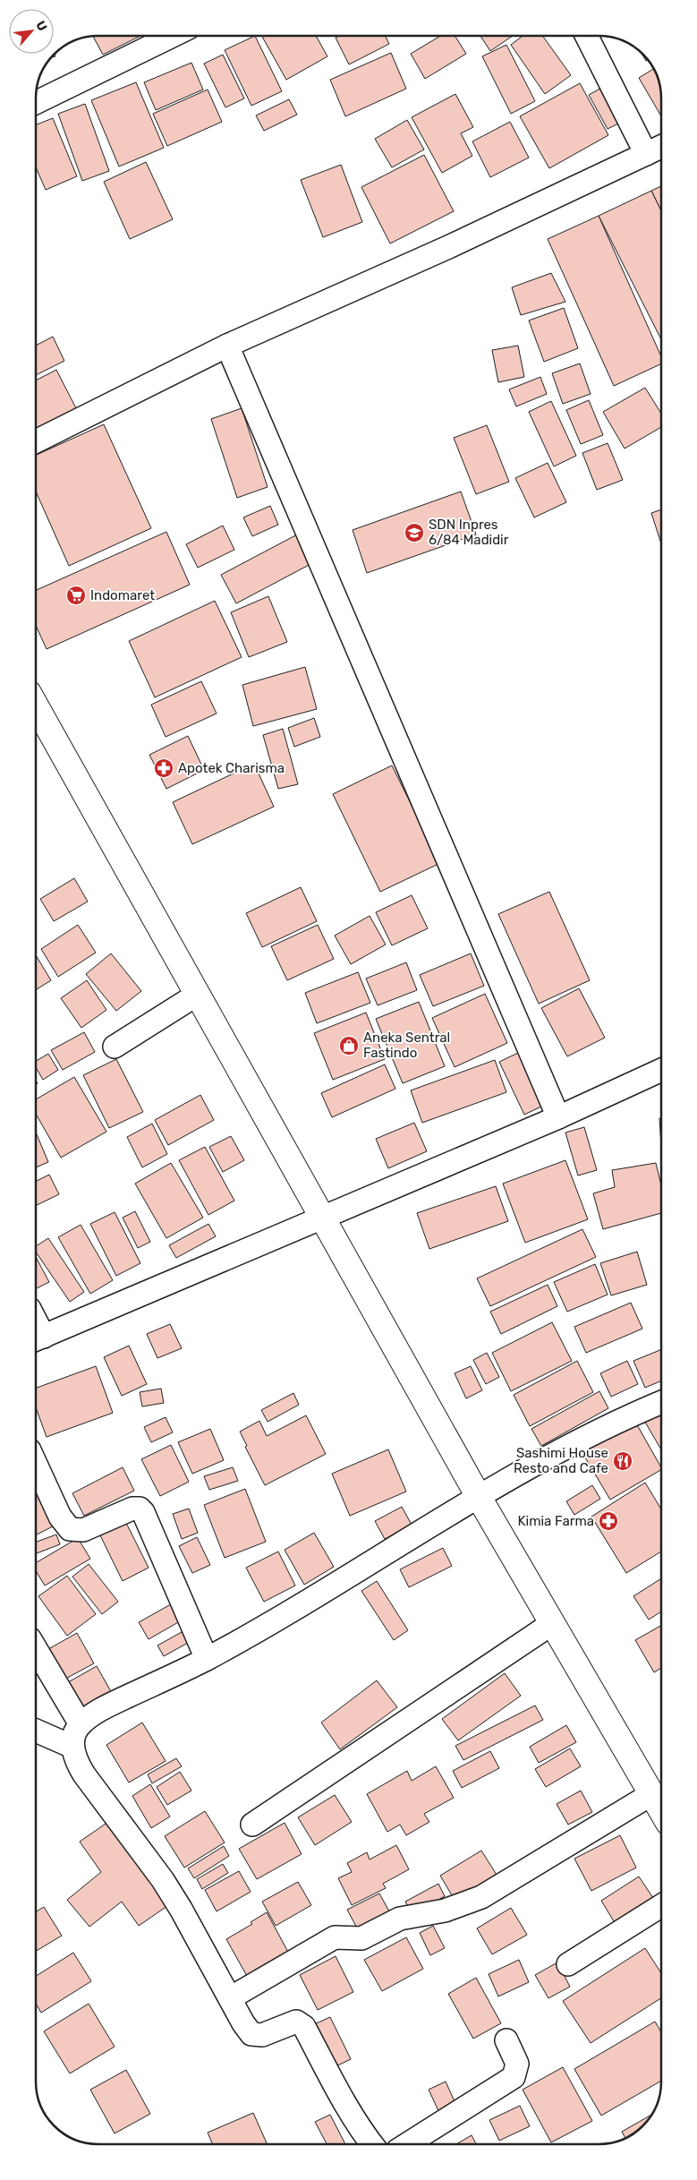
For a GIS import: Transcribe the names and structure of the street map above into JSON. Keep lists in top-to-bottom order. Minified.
{"places":{"school or university":["SDN Inpres 6/84 Madidir"],"supermarket":["Indomaret"],"pharmacy":["Apotek Charisma","Kimia Farma"],"shop":["Aneka Sentral Fastindo"],"restaurant":["Sashimi House Resto and Cafe"]},"north":"top right"}
